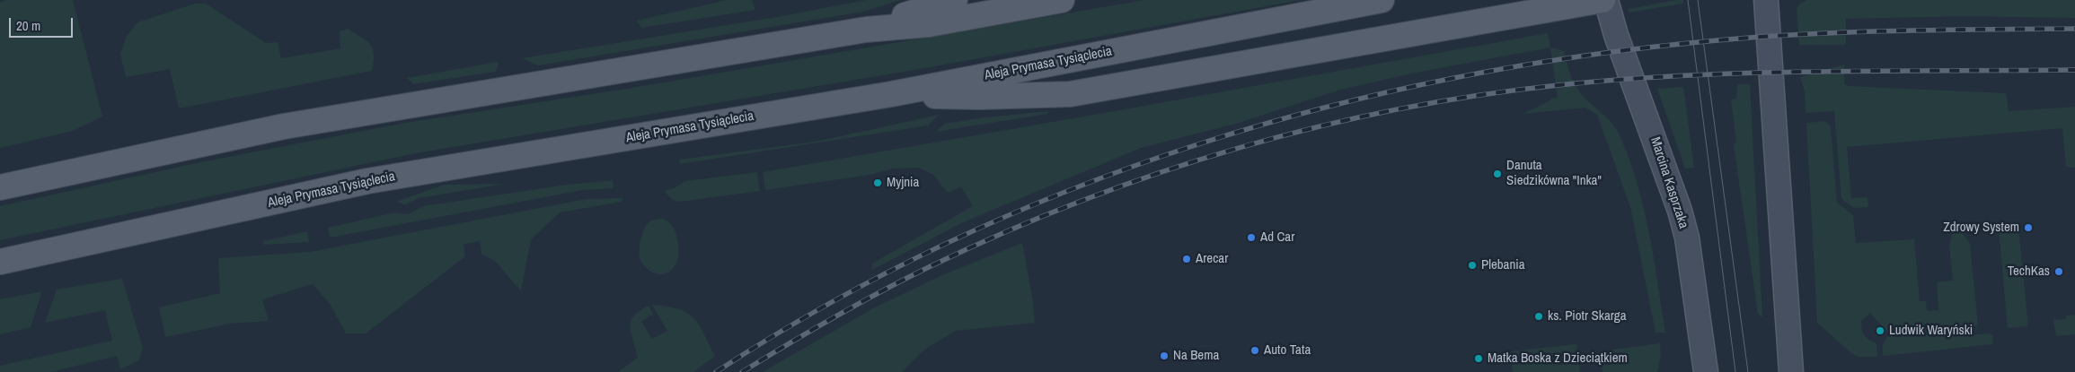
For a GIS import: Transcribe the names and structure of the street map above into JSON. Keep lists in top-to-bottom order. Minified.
{"streets":{"main road":["Aleja Prymasa Tysiąclecia","Marcina Kasprzaka"]},"places":["Danuta Siedzikówna \"Inka\"","Myjnia","Zdrowy System","Ad Car","Arecar","Plebania","TechKas","ks. Piotr Skarga","Ludwik Waryński","Auto Tata","Na Bema","Matka Boska z Dzieciątkiem"],"scale_bar":"20 m"}
